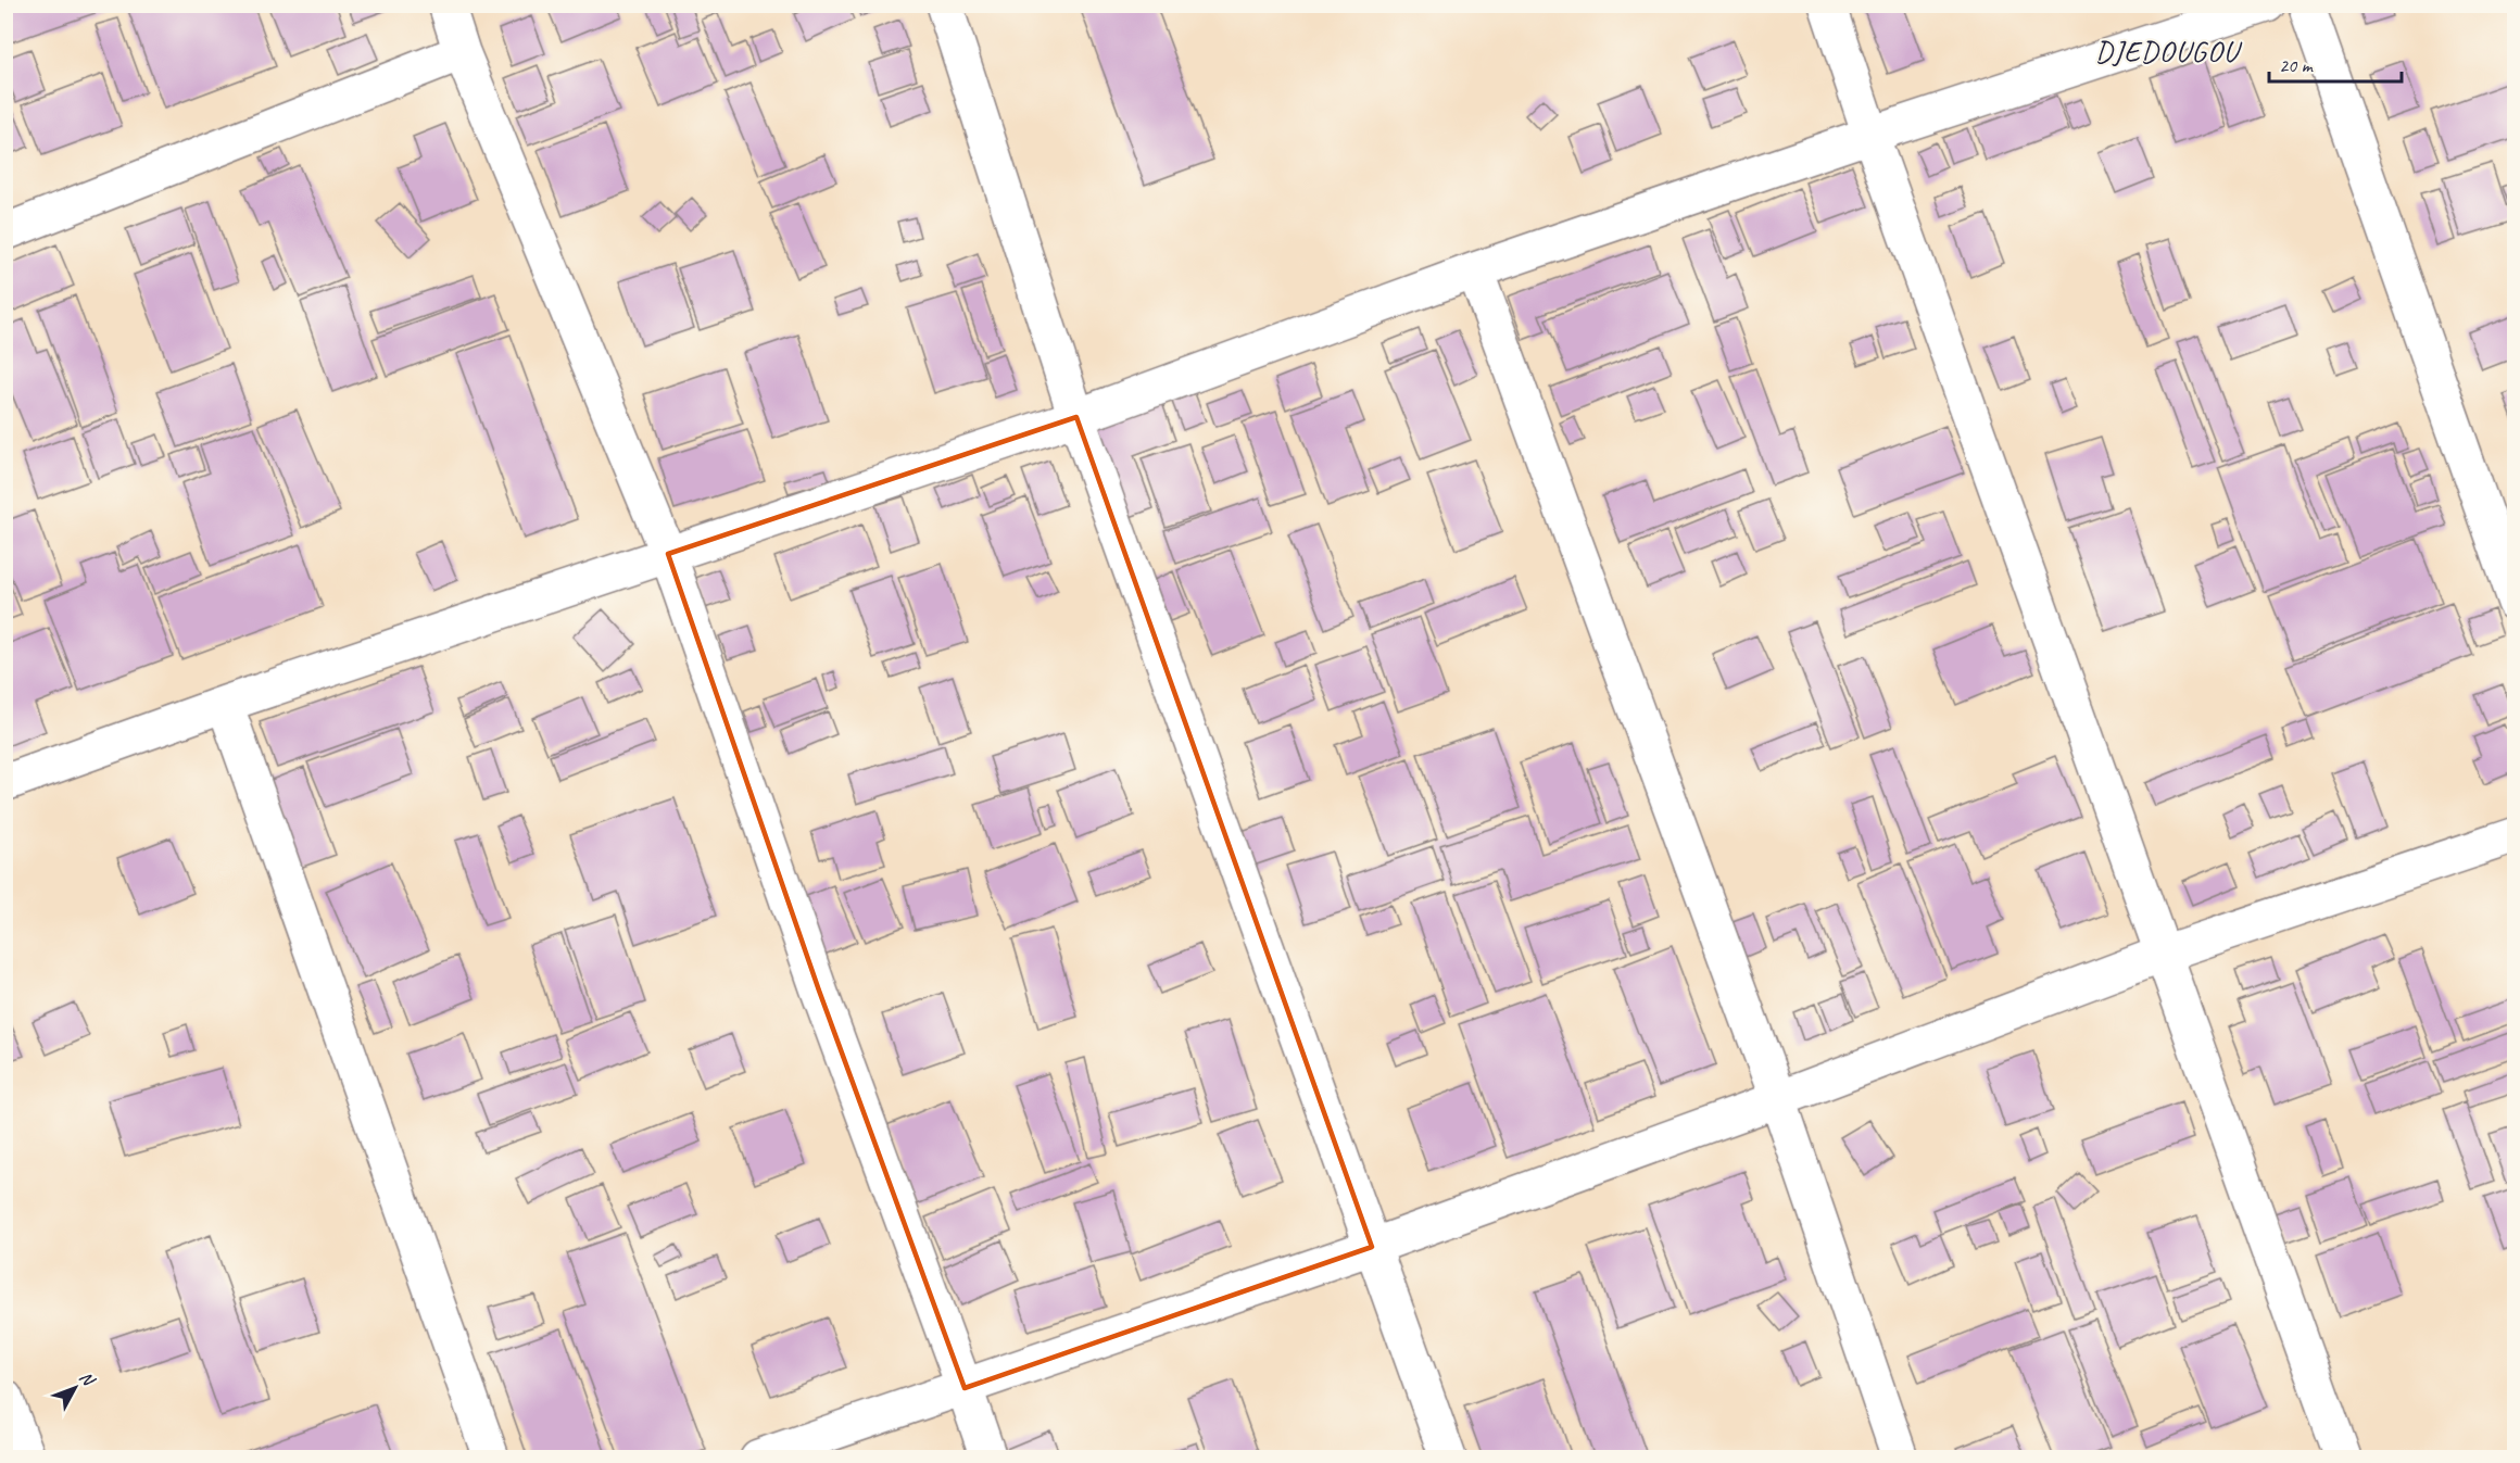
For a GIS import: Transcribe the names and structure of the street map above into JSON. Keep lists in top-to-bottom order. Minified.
{"districts":["DJEDOUGOU"],"scale_bar":"20 m","north":"top right"}
